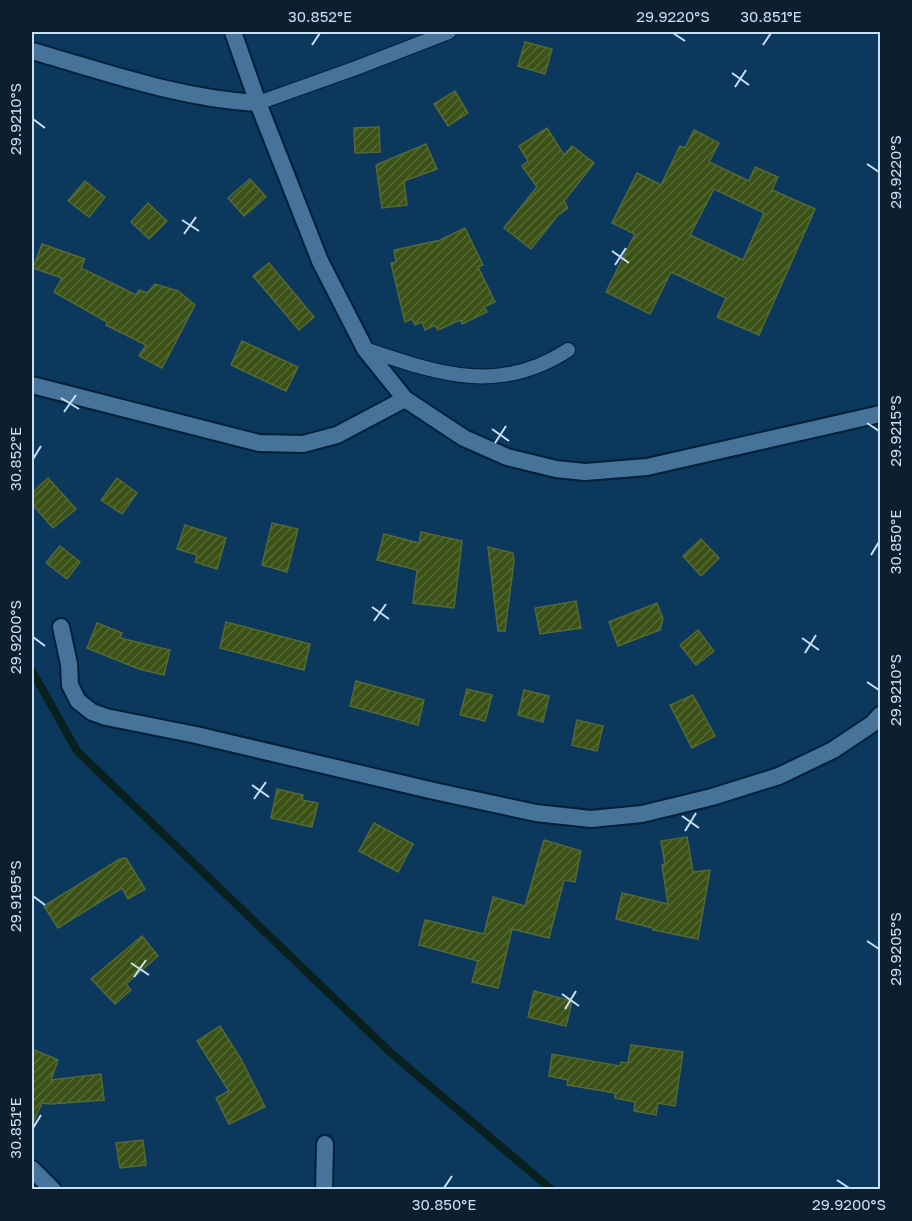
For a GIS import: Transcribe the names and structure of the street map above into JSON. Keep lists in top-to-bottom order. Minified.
{"coordinates":["30.852°E","29.9220°S","30.851°E","29.9210°S","29.9215°S","30.850°E","29.9200°S","29.9195°S","29.9205°S"]}
